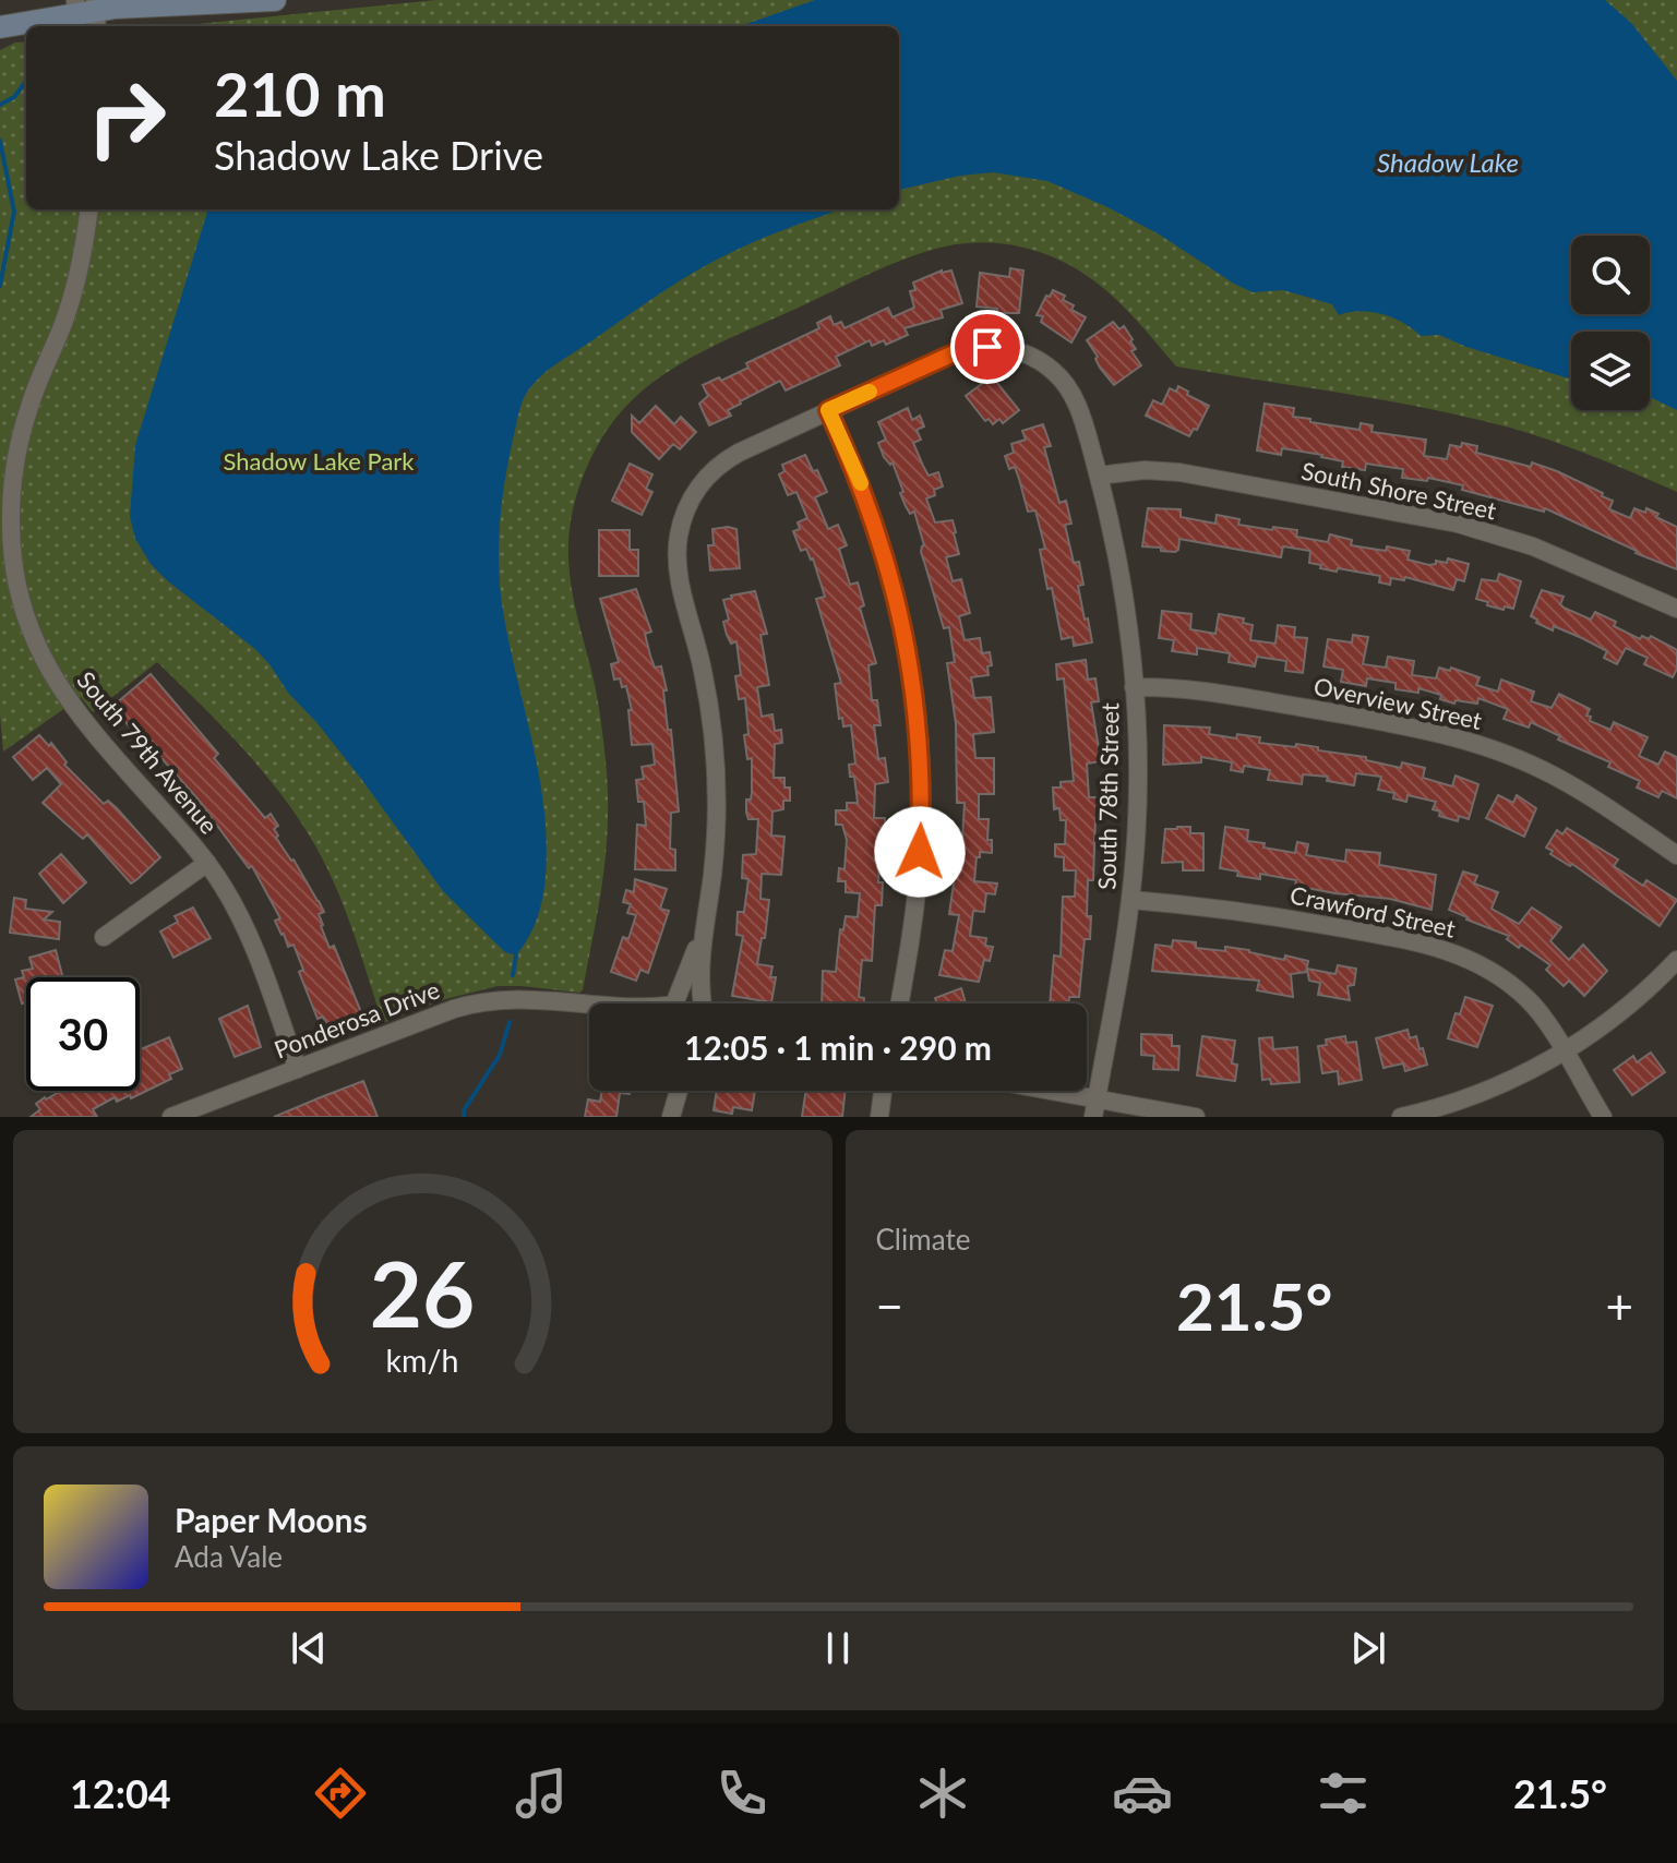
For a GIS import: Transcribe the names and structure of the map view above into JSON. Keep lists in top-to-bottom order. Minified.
{"streets":{"street":["South Shore Street","Overview Street","South 79th Avenue","South 78th Street","Crawford Street","Ponderosa Drive"]},"crossings":[["South Shore Street","South 78th Street"],["Overview Street","South 78th Street"],["South 79th Avenue","Ponderosa Drive"],["South 78th Street","Crawford Street"]],"water":["Shadow Lake"],"parks":["Shadow Lake Park"],"page":{"turn":["210 m","Shadow Lake Drive"],"limit":"30","trip":"12:05 · 1 min · 290 m","tile":"Climate","heat":["−","21.5°","+"],"song":["Paper Moons","Ada Vale"],"tabs":["12:04","21.5°"],"gauge":["26","km/h"]}}
